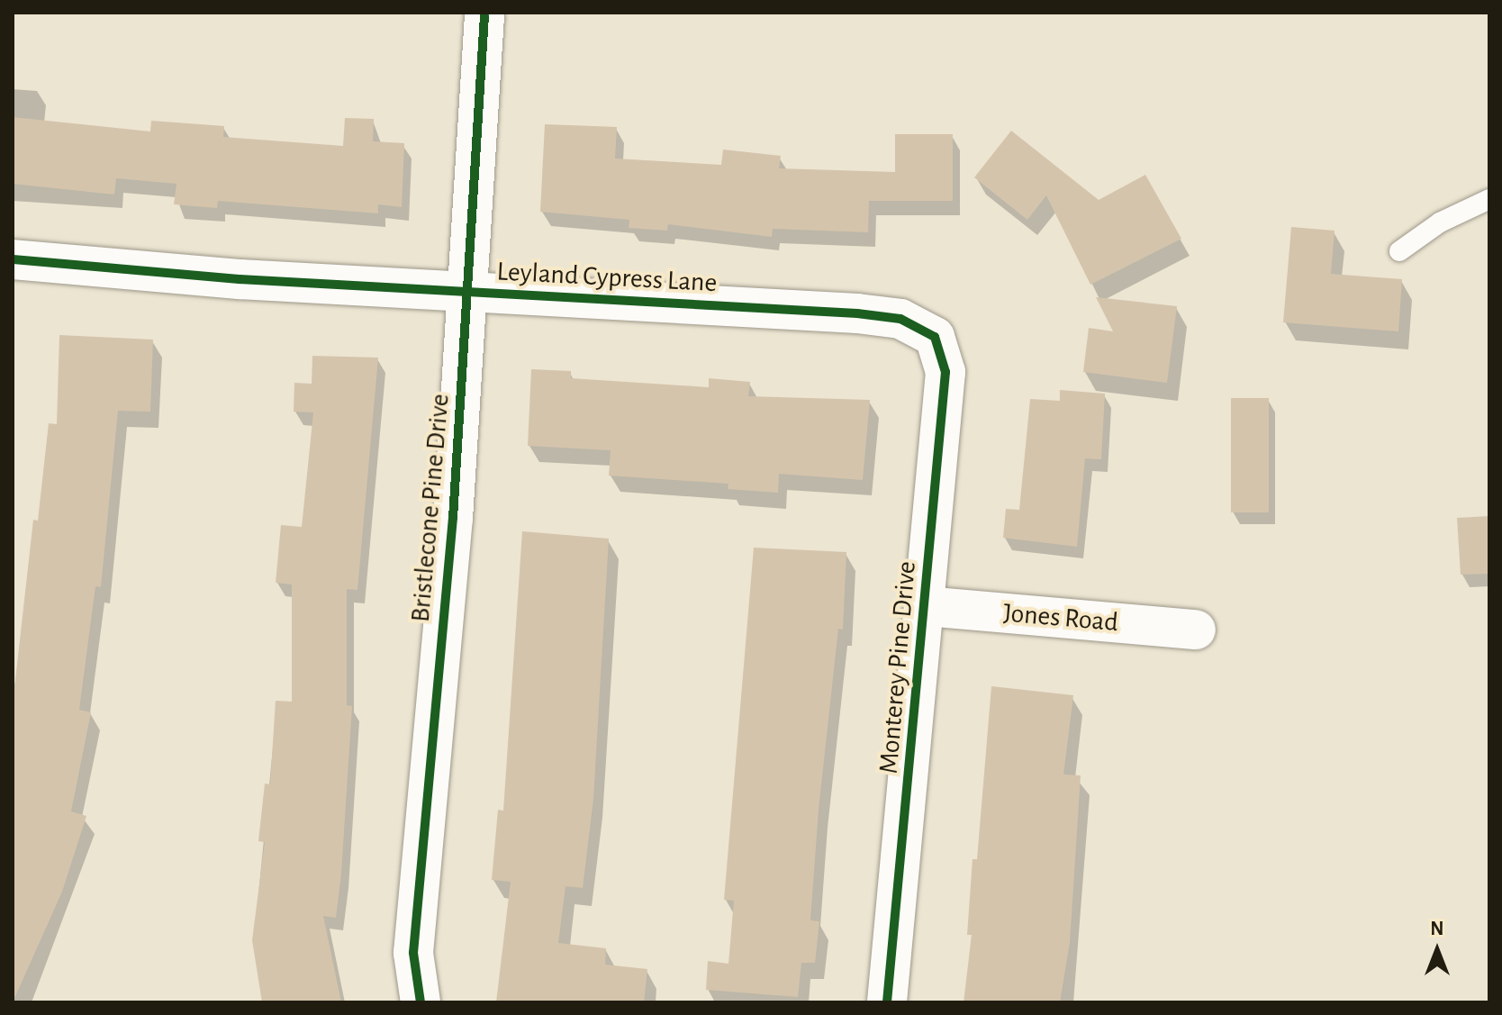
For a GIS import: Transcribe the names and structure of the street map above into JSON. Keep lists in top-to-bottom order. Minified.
{"streets":{"street":["Leyland Cypress Lane","Bristlecone Pine Drive","Jones Road","Monterey Pine Drive"]},"crossings":[["Leyland Cypress Lane","Bristlecone Pine Drive"],["Leyland Cypress Lane","Monterey Pine Drive"],["Jones Road","Monterey Pine Drive"]],"north":"top"}
